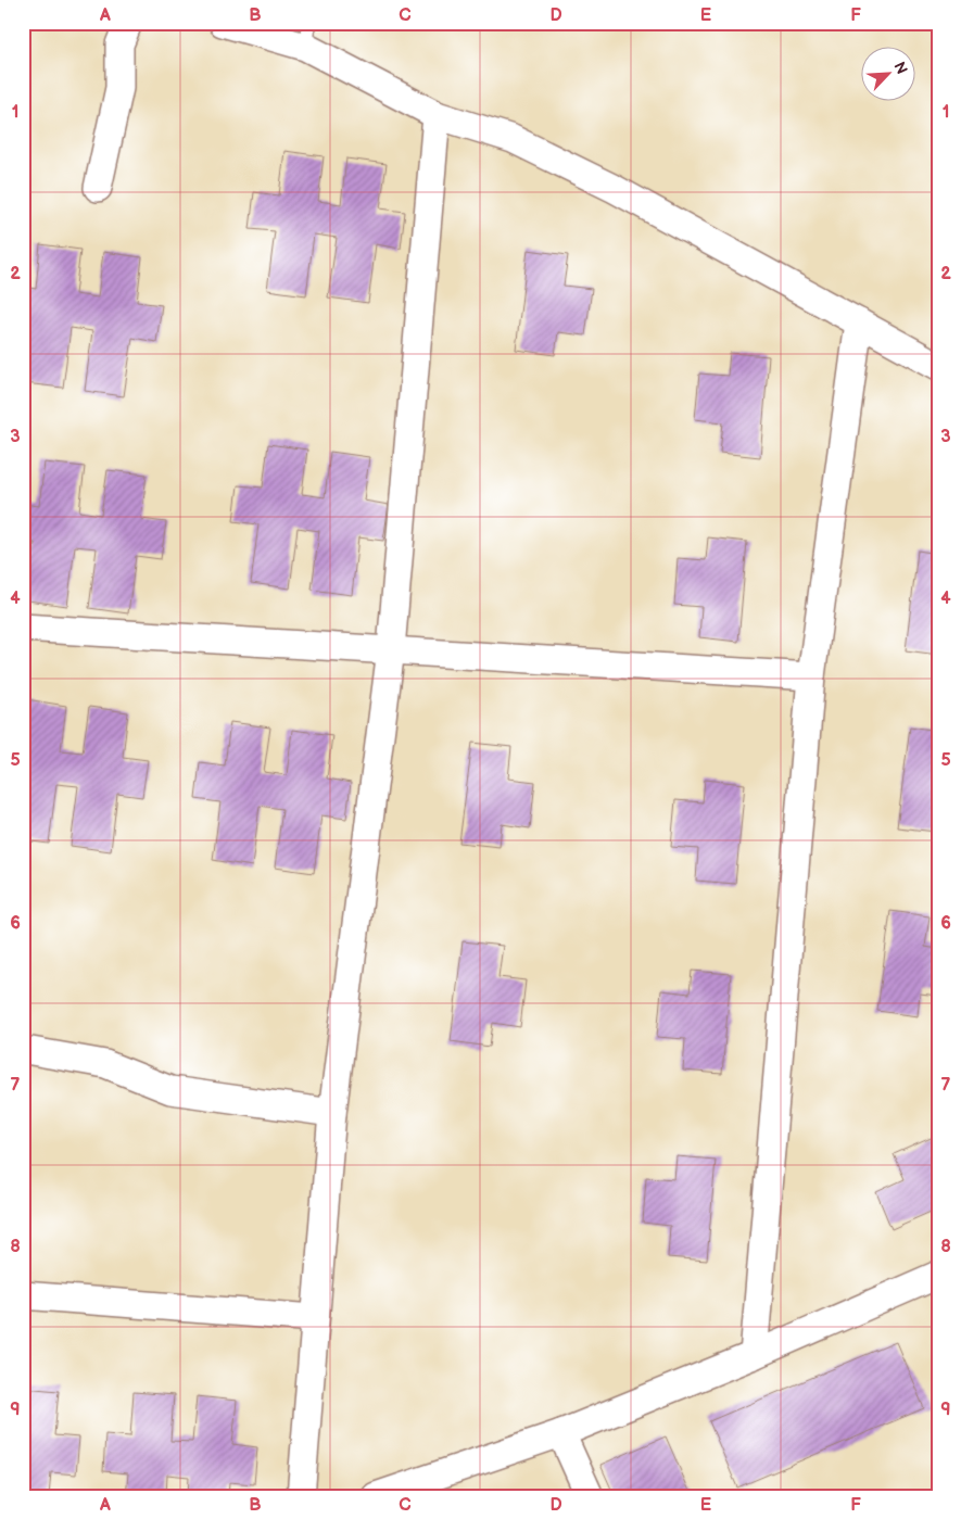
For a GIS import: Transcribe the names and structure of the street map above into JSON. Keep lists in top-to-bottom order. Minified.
{"north":"top right","grid":{"columns":["A","B","C","D","E","F"],"rows":["1","2","3","4","5","6","7","8","9"]}}
